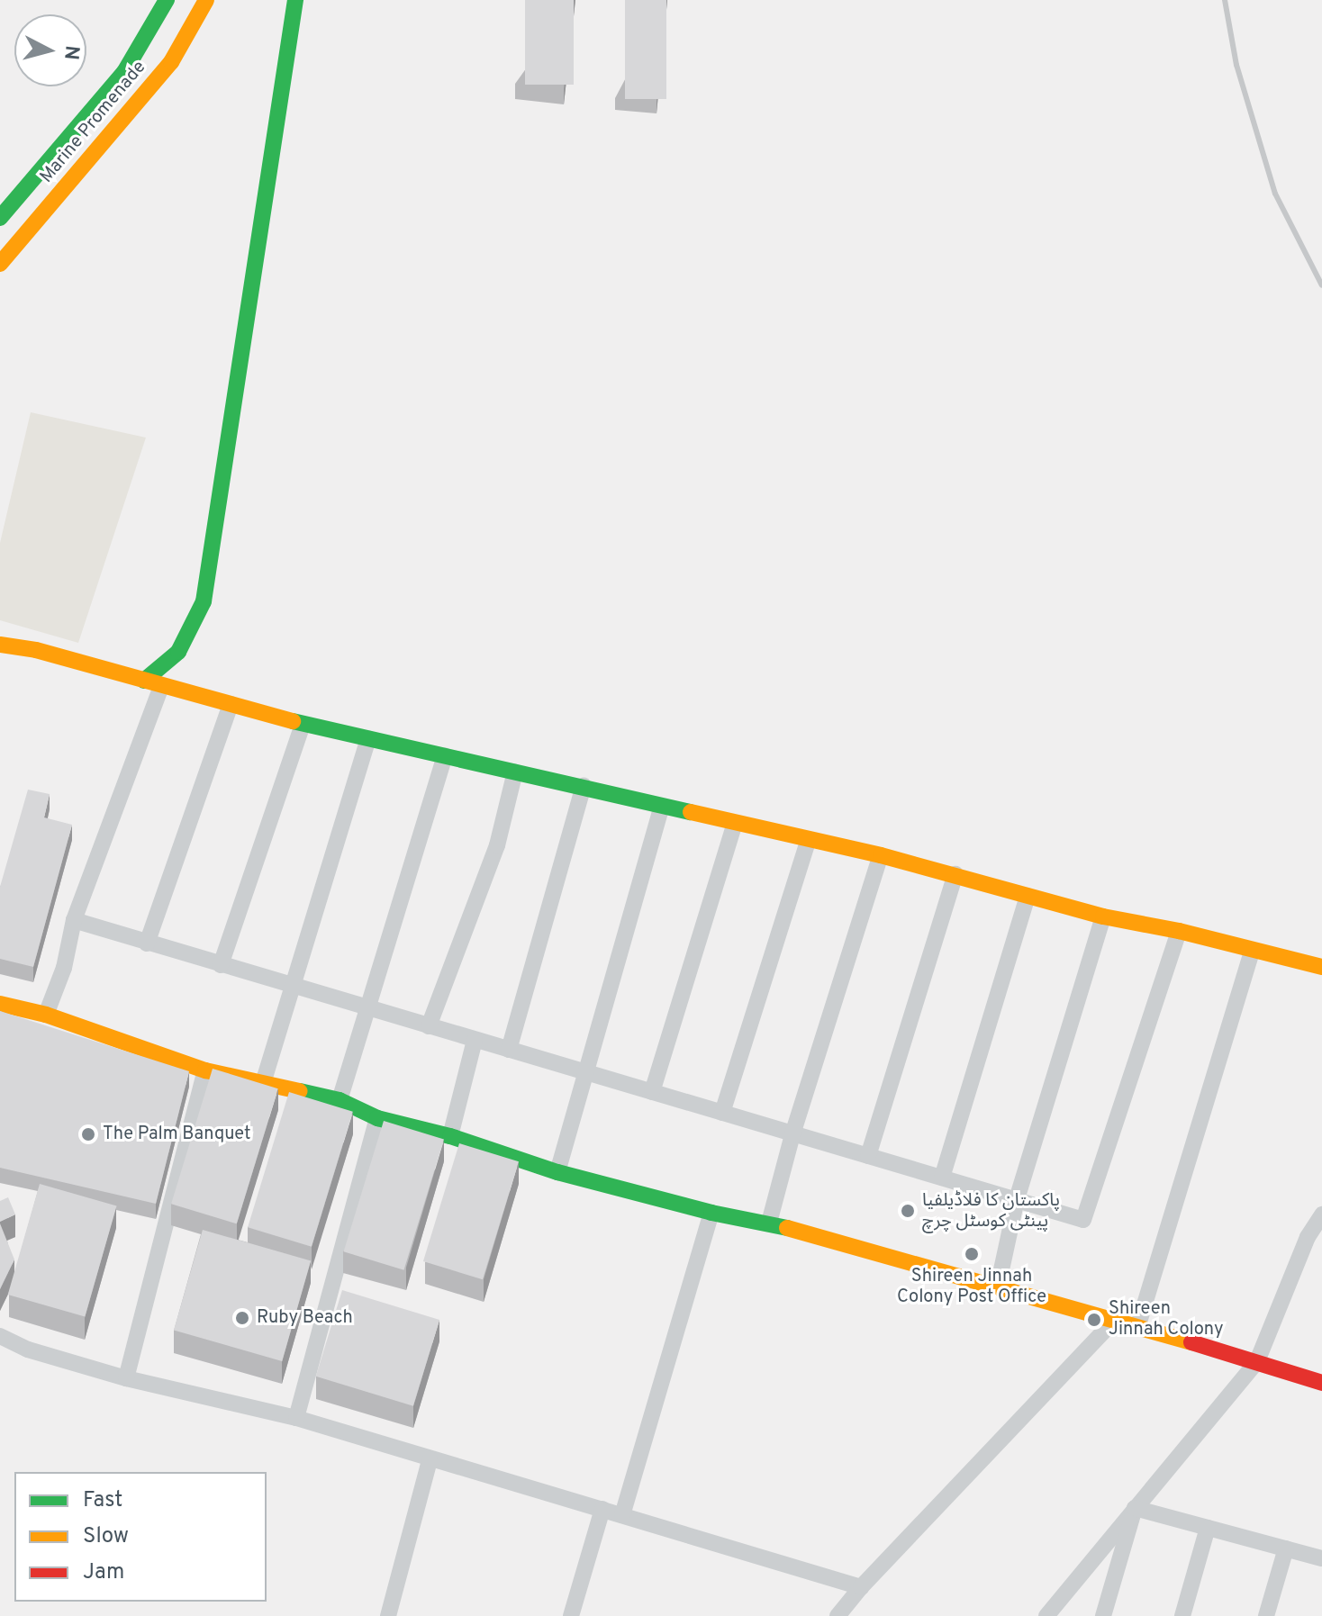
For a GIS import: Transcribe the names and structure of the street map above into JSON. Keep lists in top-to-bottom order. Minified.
{"streets":{"street":["Marine Promenade"]},"places":["The Palm Banquet","پاکستان کا فلاڈیلفیا پینٹی کوسٹل چرچ","Shireen Jinnah Colony Post Office","Ruby Beach","Shireen Jinnah Colony"],"legend":["Fast","Slow","Jam"],"north":"right"}
